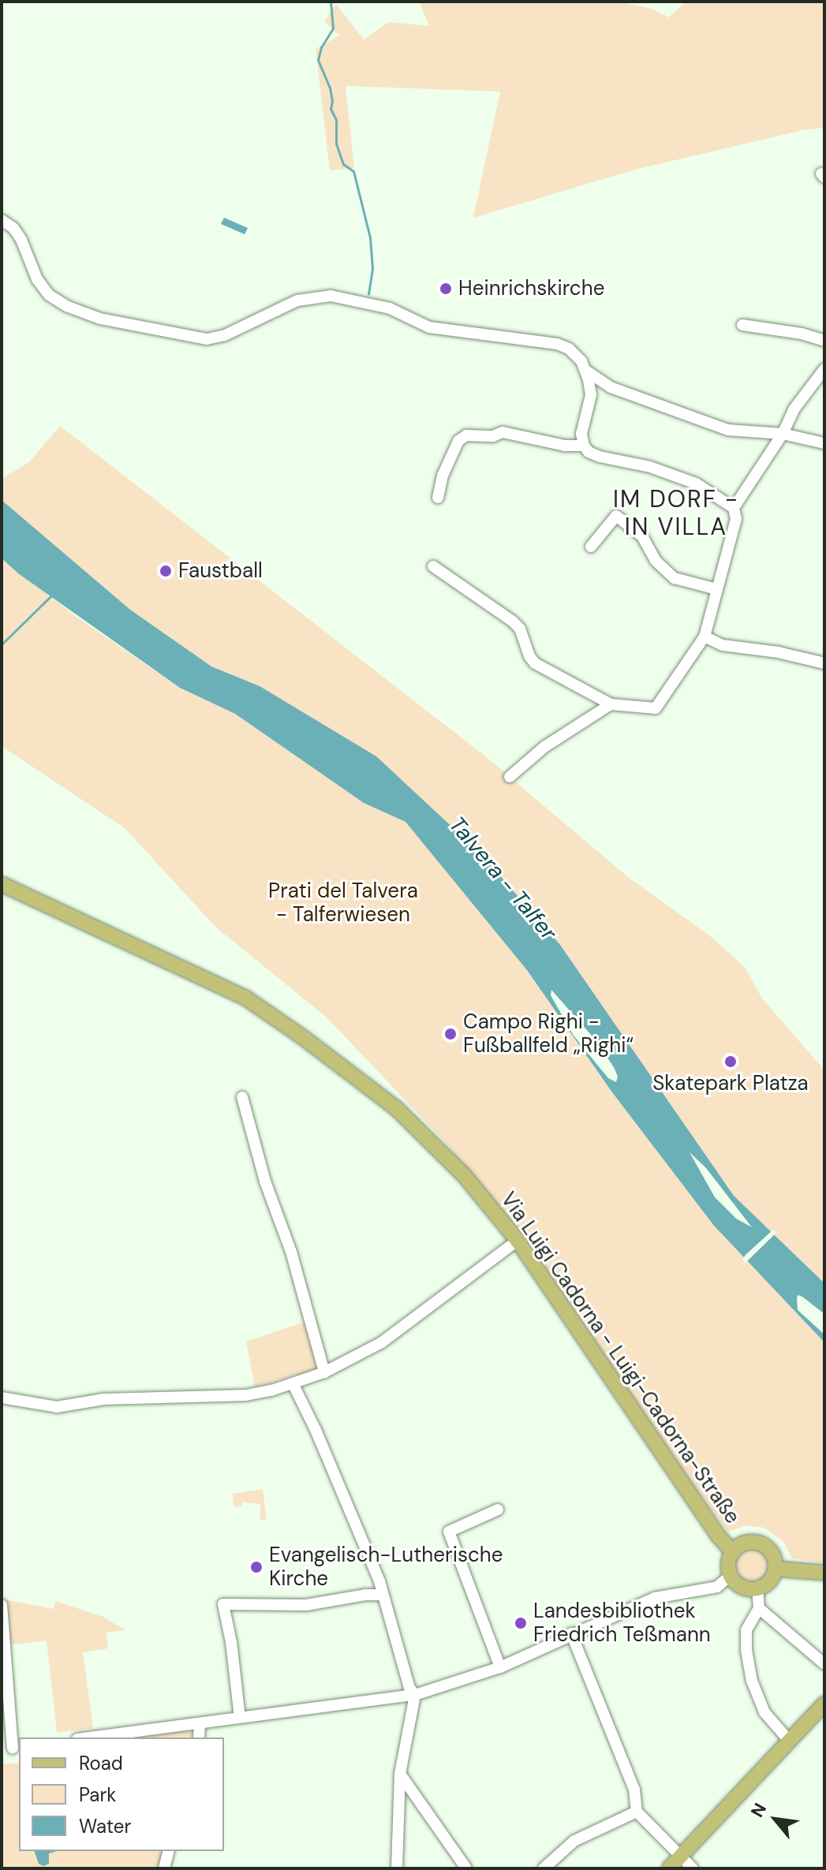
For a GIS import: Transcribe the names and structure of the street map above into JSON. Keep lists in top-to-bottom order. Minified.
{"streets":{"main road":["Via Luigi Cadorna - Luigi-Cadorna-Straße"]},"districts":["IM DORF - IN VILLA"],"water":["Talvera - Talfer"],"parks":["Prati del Talvera - Talferwiesen"],"places":["Heinrichskirche","Faustball","Campo Righi - Fußballfeld „Righi“","Skatepark Platza","Evangelisch-Lutherische Kirche","Landesbibliothek Friedrich Teßmann"],"legend":["Road","Park","Water"],"north":"top left"}
